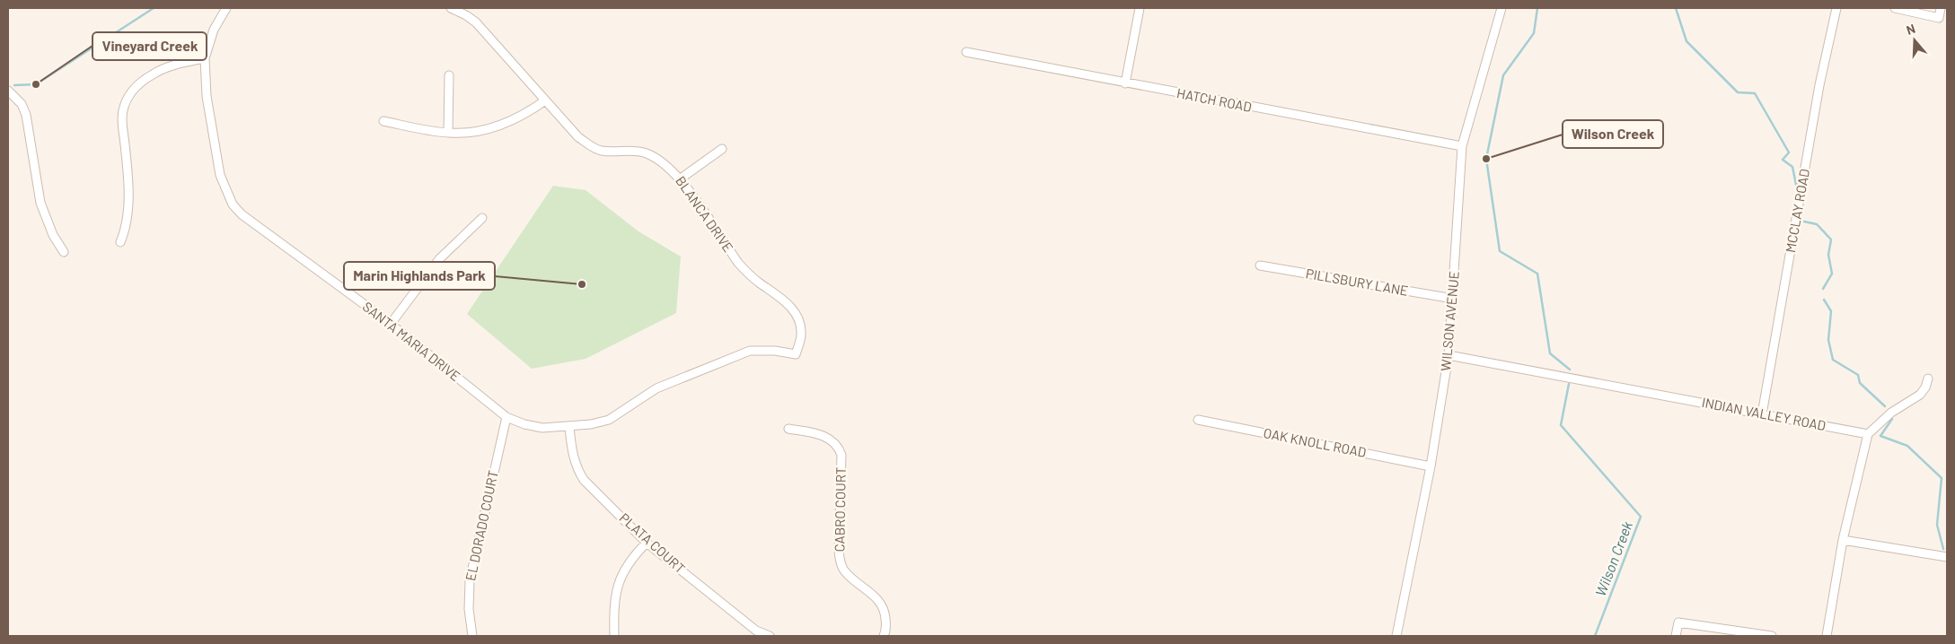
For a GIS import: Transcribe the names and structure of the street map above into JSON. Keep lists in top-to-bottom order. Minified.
{"streets":{"street":["HATCH ROAD","MCCLAY ROAD","BLANCA DRIVE","PILLSBURY LANE","WILSON AVENUE","SANTA MARIA DRIVE","INDIAN VALLEY ROAD","OAK KNOLL ROAD","CABRO COURT","EL DORADO COURT","PLATA COURT"]},"crossings":[["HATCH ROAD","WILSON AVENUE"],["MCCLAY ROAD","INDIAN VALLEY ROAD"],["BLANCA DRIVE","SANTA MARIA DRIVE"],["PILLSBURY LANE","WILSON AVENUE"],["WILSON AVENUE","INDIAN VALLEY ROAD"],["WILSON AVENUE","OAK KNOLL ROAD"],["SANTA MARIA DRIVE","EL DORADO COURT"],["SANTA MARIA DRIVE","PLATA COURT"]],"water":["Wilson Creek"],"places":["Vineyard Creek","Wilson Creek","Marin Highlands Park"],"north":"top"}
